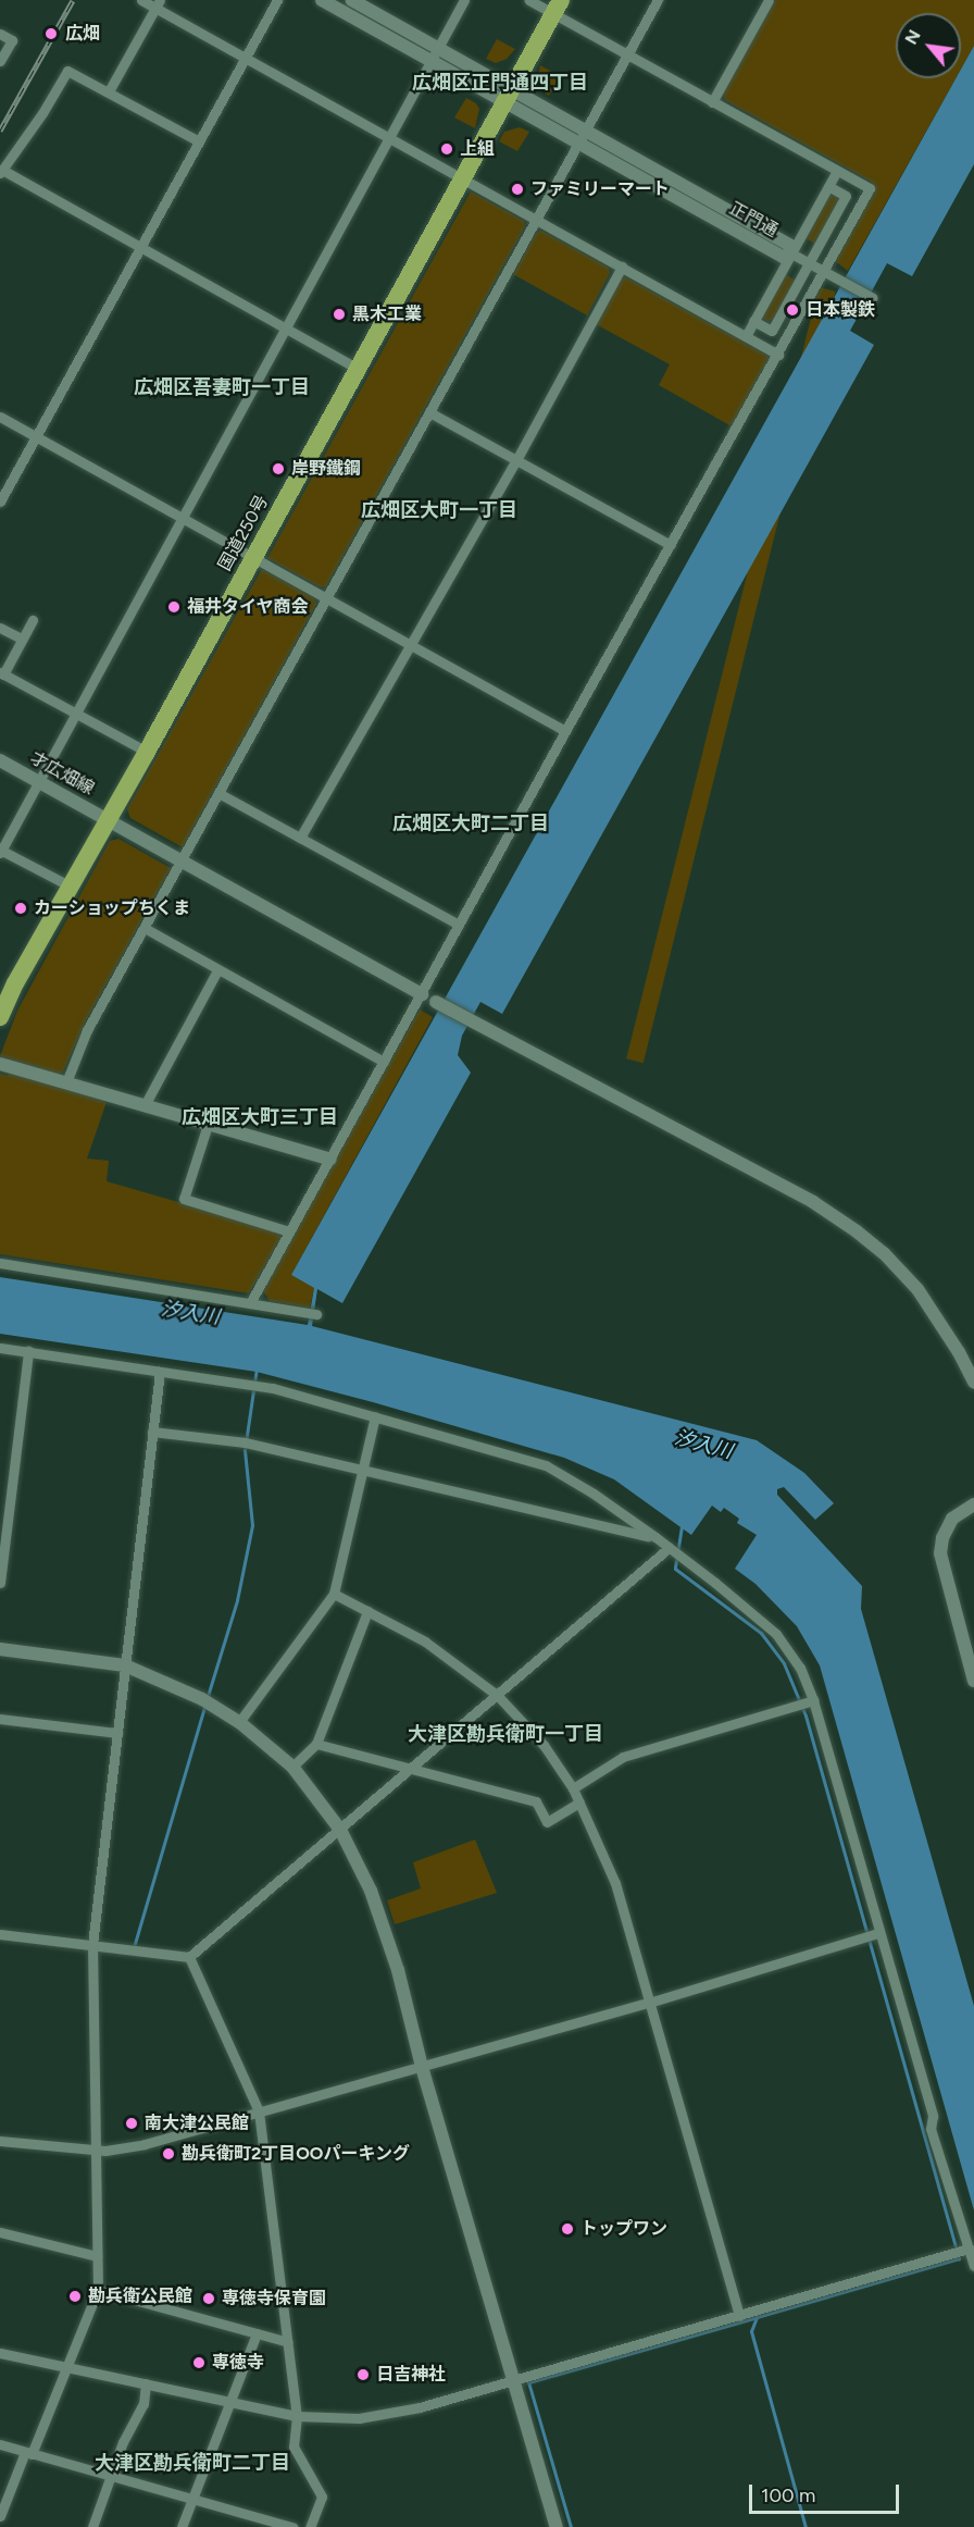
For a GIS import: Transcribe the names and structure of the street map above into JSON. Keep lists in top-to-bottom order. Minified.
{"streets":{"highway":["国道250号"],"street":["正門通","才広畑線"]},"crossings":[["正門通","国道250号"],["国道250号","才広畑線"]],"districts":["広畑区正門通四丁目","広畑区吾妻町一丁目","広畑区大町一丁目","広畑区大町二丁目","広畑区大町三丁目","大津区勘兵衛町一丁目","大津区勘兵衛町二丁目"],"water":["汐入川"],"places":["広畑","上組","ファミリーマート","日本製鉄","黒木工業","岸野鐵鋼","福井タイヤ商会","カーショップちくま","南大津公民館","勘兵衛町2丁目OOパーキング","トップワン","勘兵衛公民館","専徳寺保育園","専徳寺","日吉神社"],"scale_bar":"100 m","north":"top left"}
